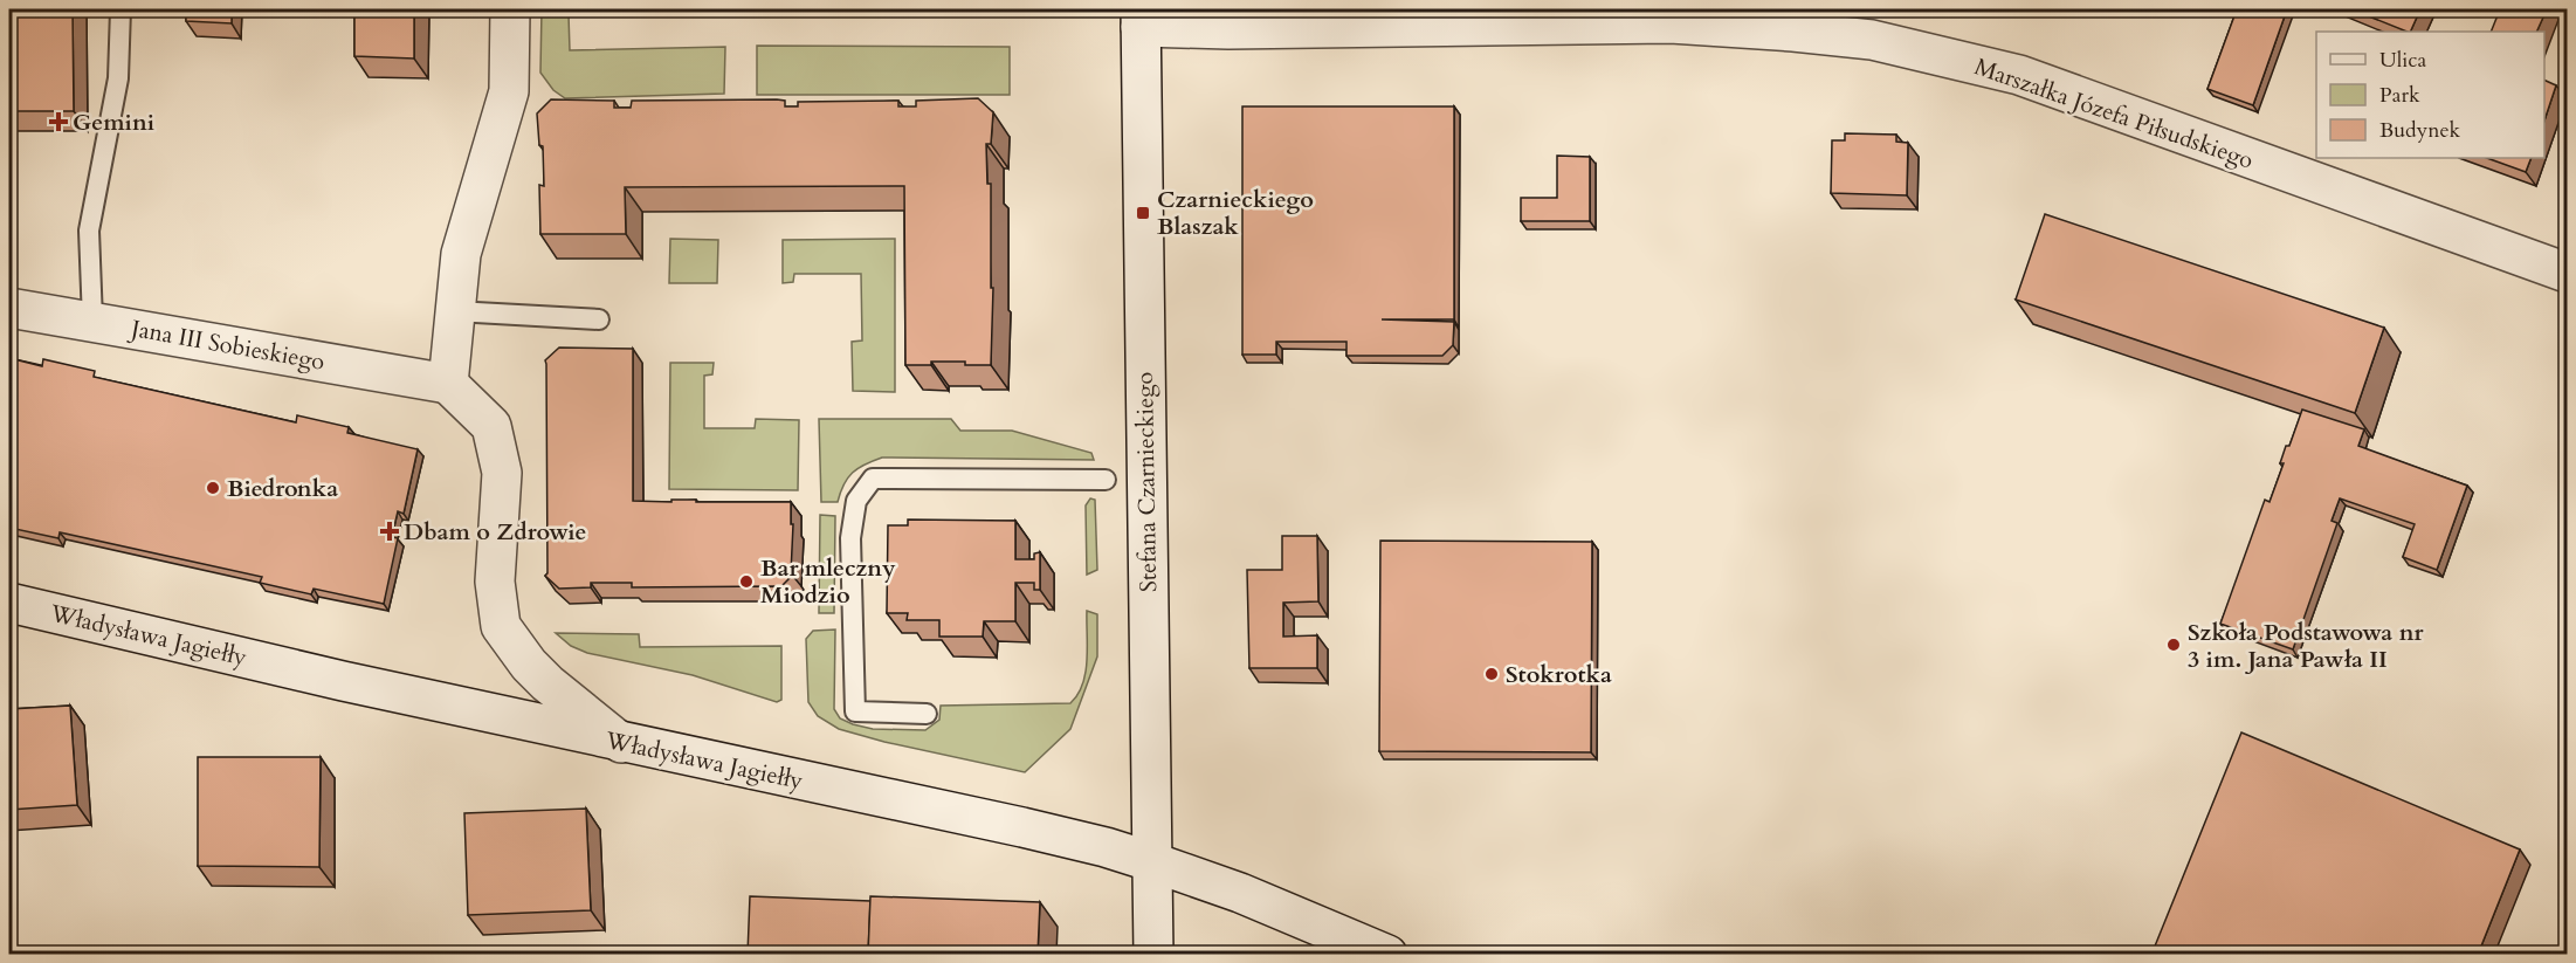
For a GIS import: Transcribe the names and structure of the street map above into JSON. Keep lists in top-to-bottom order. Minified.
{"streets":{"street":["Marszałka Józefa Piłsudskiego","Jana III Sobieskiego","Stefana Czarnieckiego","Władysława Jagiełły"]},"crossings":[["Marszałka Józefa Piłsudskiego","Stefana Czarnieckiego"],["Stefana Czarnieckiego","Władysława Jagiełły"]],"places":{"health":["Gemini","Dbam o Zdrowie"],"transit":["Czarnieckiego Blaszak"],"other":["Biedronka","Bar mleczny Miodzio","Szkoła Podstawowa nr 3 im. Jana Pawła II","Stokrotka"]},"legend":["Ulica","Park","Budynek"]}
